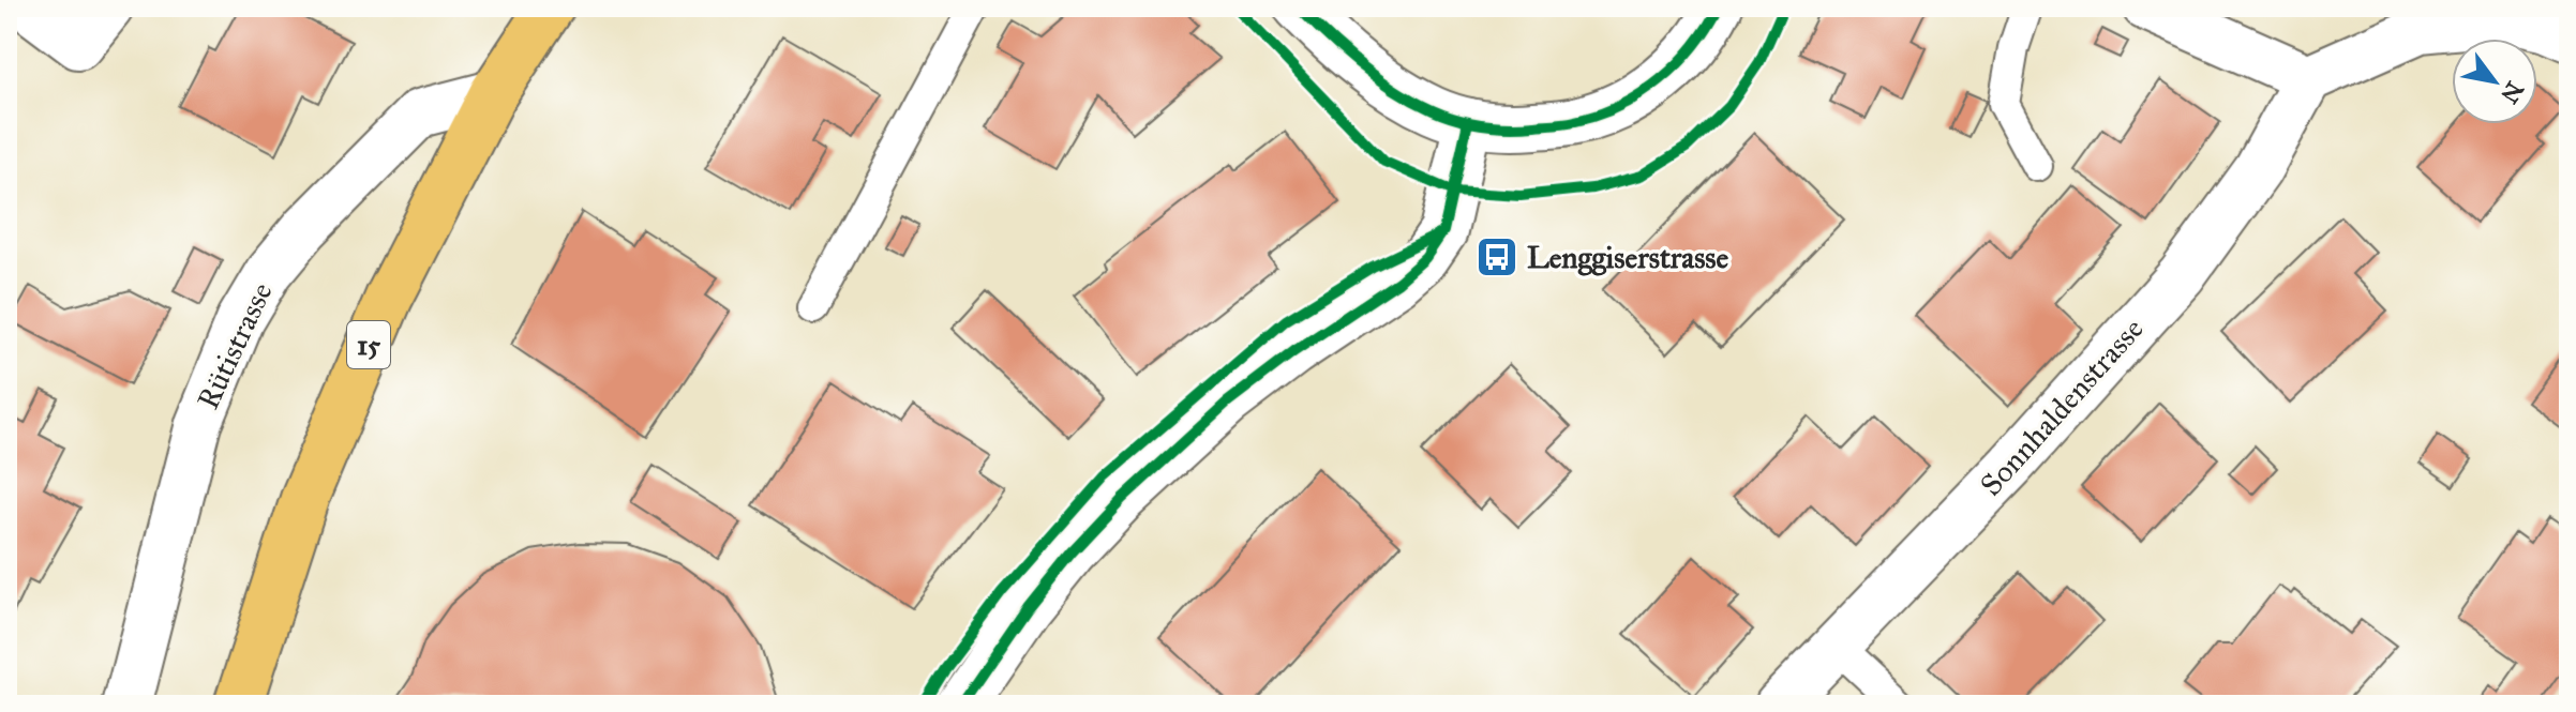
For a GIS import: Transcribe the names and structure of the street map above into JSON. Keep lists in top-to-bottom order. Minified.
{"streets":{"main road":["15"],"street":["Rütistrasse","Sonnhaldenstrasse"]},"crossings":[["15","Rütistrasse"]],"places":{"bus stop":["Lenggiserstrasse"]},"north":"bottom right"}
